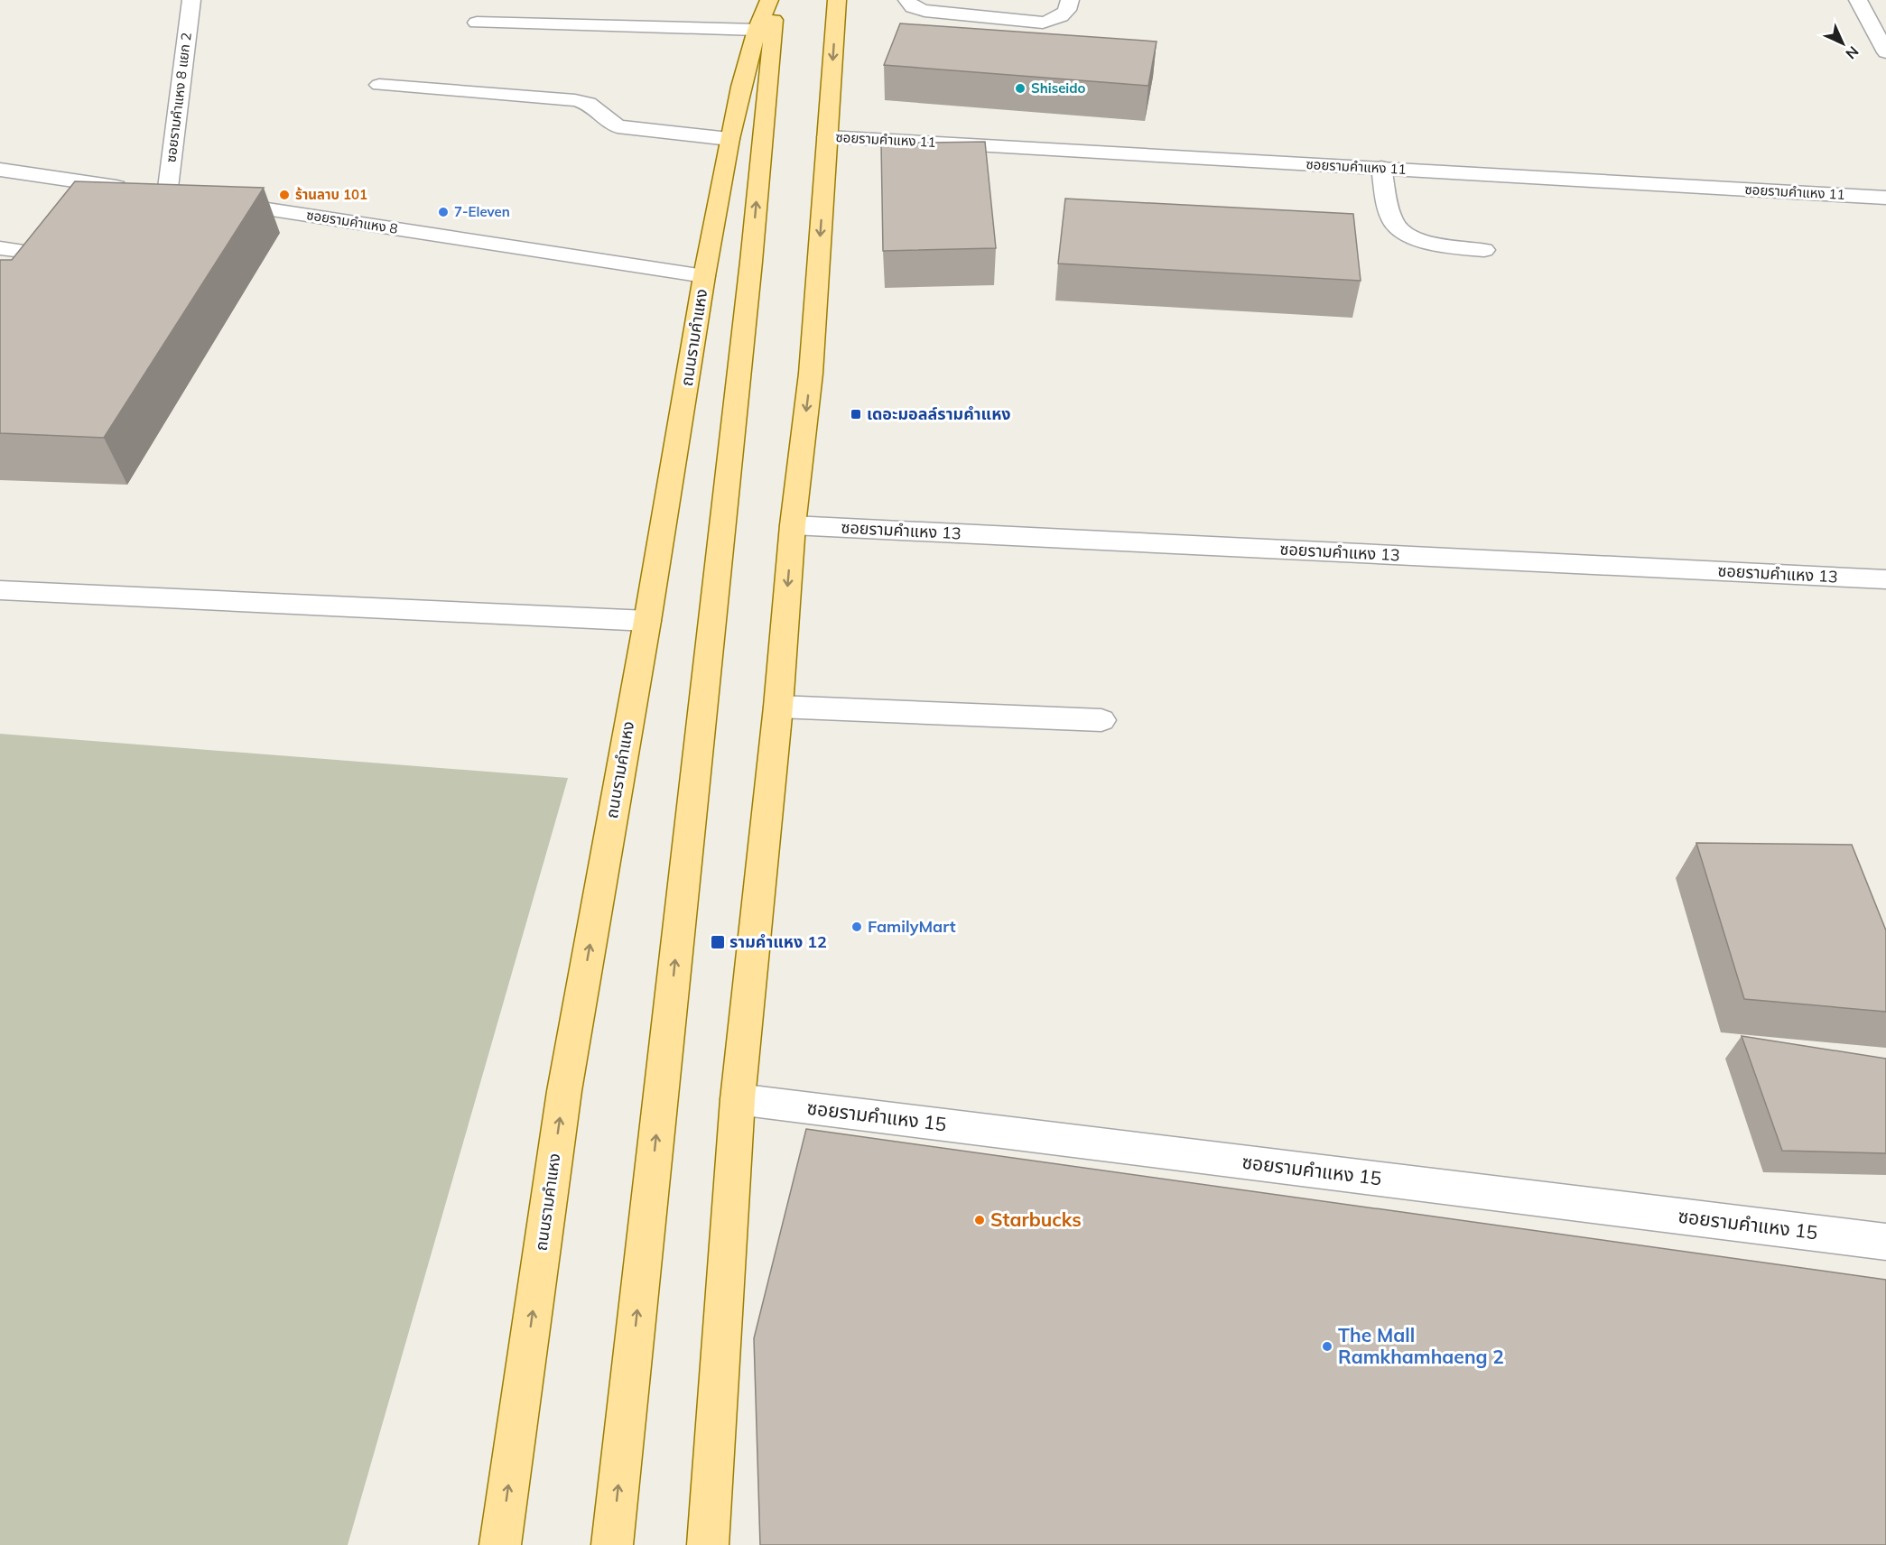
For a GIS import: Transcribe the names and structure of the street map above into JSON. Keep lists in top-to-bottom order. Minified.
{"streets":{"main road":["ถนนรามคำแหง"],"street":["ซอยรามคำแหง 8 แยก 2","ซอยรามคำแหง 11","ซอยรามคำแหง 8","ซอยรามคำแหง 13","ซอยรามคำแหง 15"]},"crossings":[["ซอยรามคำแหง 8","ถนนรามคำแหง"]],"places":{"other":["Shiseido","ร้านลาบ 101","7-Eleven","FamilyMart","Starbucks","The Mall Ramkhamhaeng 2"],"transit":["เดอะมอลล์รามคำแหง","รามคำแหง 12"]},"north":"bottom right"}
